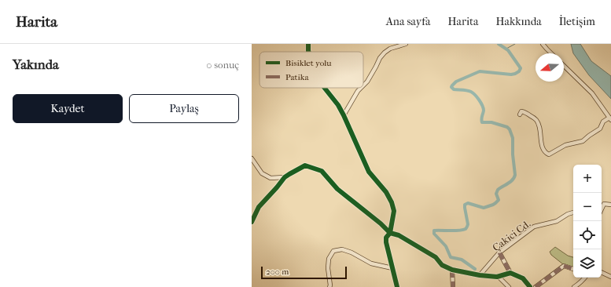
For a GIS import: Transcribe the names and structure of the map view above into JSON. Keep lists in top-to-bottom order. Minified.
{"streets":{"street":["Çakici Cd."]},"legend":["Bisiklet yolu","Patika"],"scale_bar":"200 m","north":"left","page":{"header":"Harita","nav":["Ana sayfa","Harita","Hakkında","İletişim"],"heading":["Yakında","0 sonuç"],"buttons":["Kaydet","Paylaş"],"map_buttons":["+","−"],"scale":"200 m"}}
